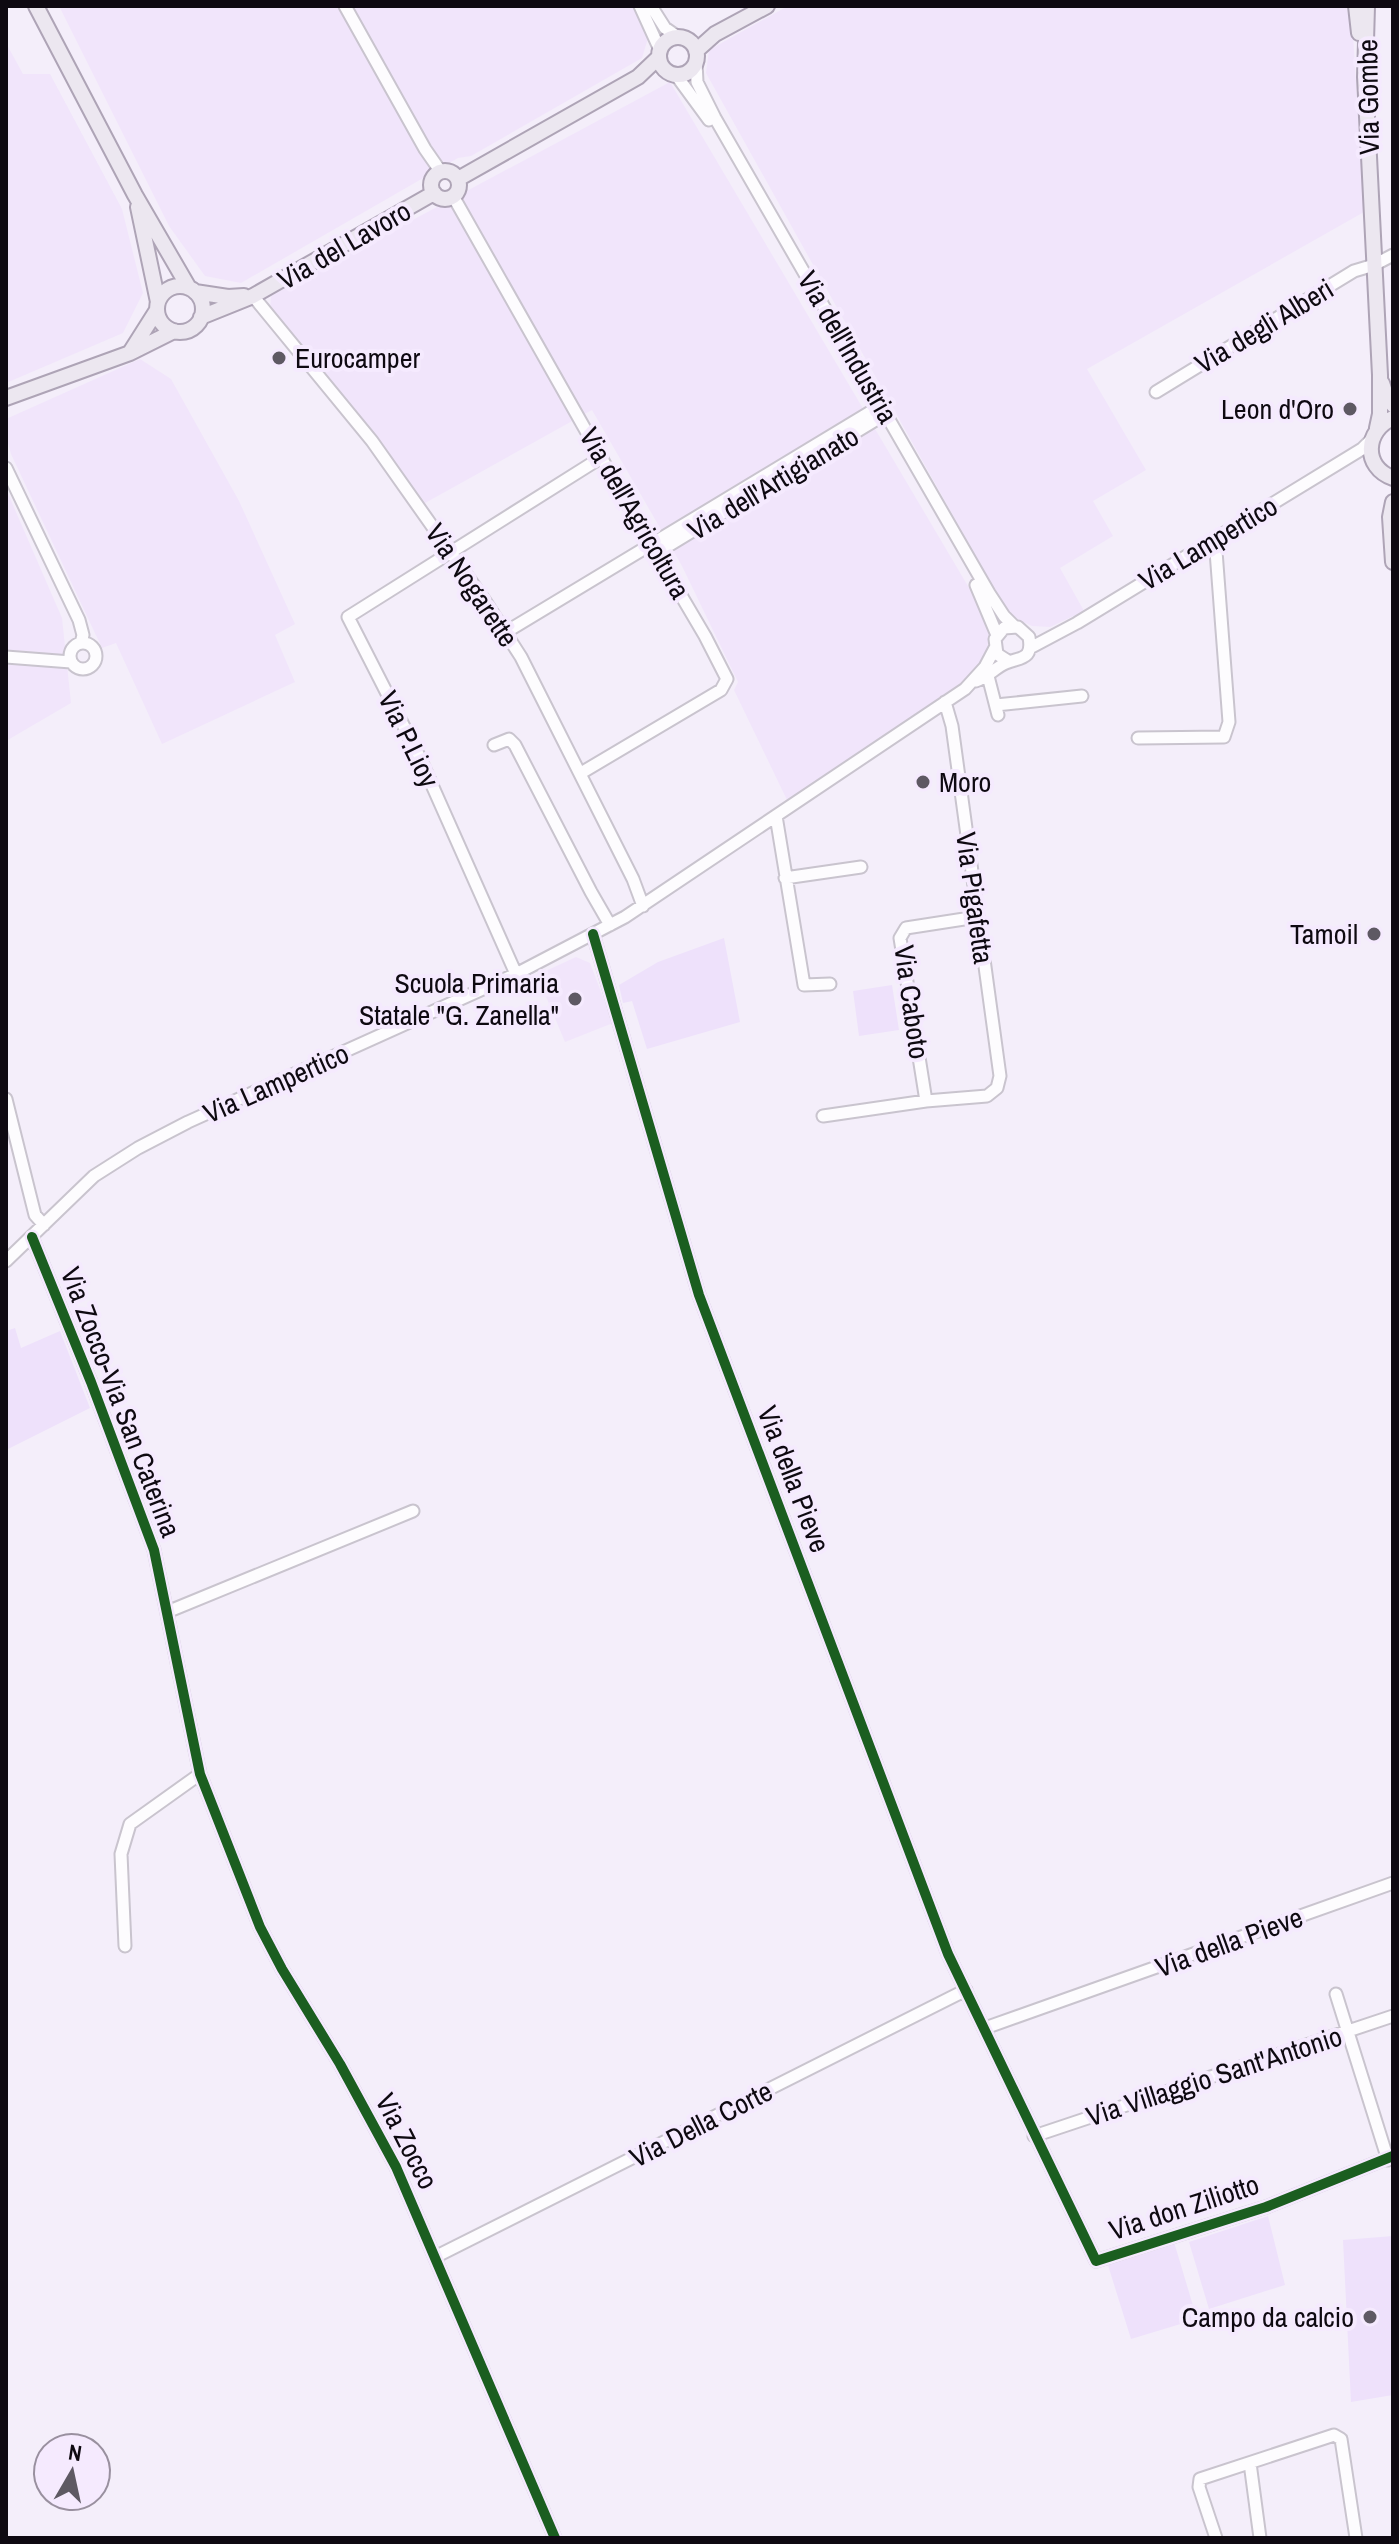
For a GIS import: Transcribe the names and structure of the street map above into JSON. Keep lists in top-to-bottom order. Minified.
{"streets":{"main road":["Via Gombe","Via del Lavoro"],"street":["Via degli Alberi","Via dell'Industria","Via dell'Artigianato","Via dell'Agricoltura","Via Lampertico","Via Nogarette","Via P.Lioy","Via Pigafetta","Via Caboto","Via Zocco-Via San Caterina","Via della Pieve","Via Villaggio Sant'Antonio","Via Della Corte","Via Zocco","Via don Ziliotto"]},"crossings":[["Via Gombe","Via degli Alberi"],["Via Gombe","Via Lampertico"],["Via del Lavoro","Via dell'Agricoltura"],["Via del Lavoro","Via Nogarette"],["Via dell'Industria","Via dell'Artigianato"],["Via dell'Industria","Via Lampertico"],["Via dell'Artigianato","Via dell'Agricoltura"],["Via dell'Artigianato","Via Nogarette"],["Via dell'Agricoltura","Via Nogarette"],["Via Lampertico","Via Nogarette"],["Via Lampertico","Via P.Lioy"],["Via Lampertico","Via Pigafetta"],["Via Lampertico","Via Zocco-Via San Caterina"],["Via Lampertico","Via della Pieve"],["Via Nogarette","Via P.Lioy"],["Via Pigafetta","Via Caboto"],["Via Zocco-Via San Caterina","Via Zocco"],["Via della Pieve","Via Della Corte"],["Via della Pieve","Via don Ziliotto"],["Via Villaggio Sant'Antonio","Via don Ziliotto"],["Via Della Corte","Via Zocco"]],"places":["Eurocamper","Leon d'Oro","Moro","Tamoil","Scuola Primaria Statale \"G. Zanella\"","Campo da calcio"],"north":"top"}
